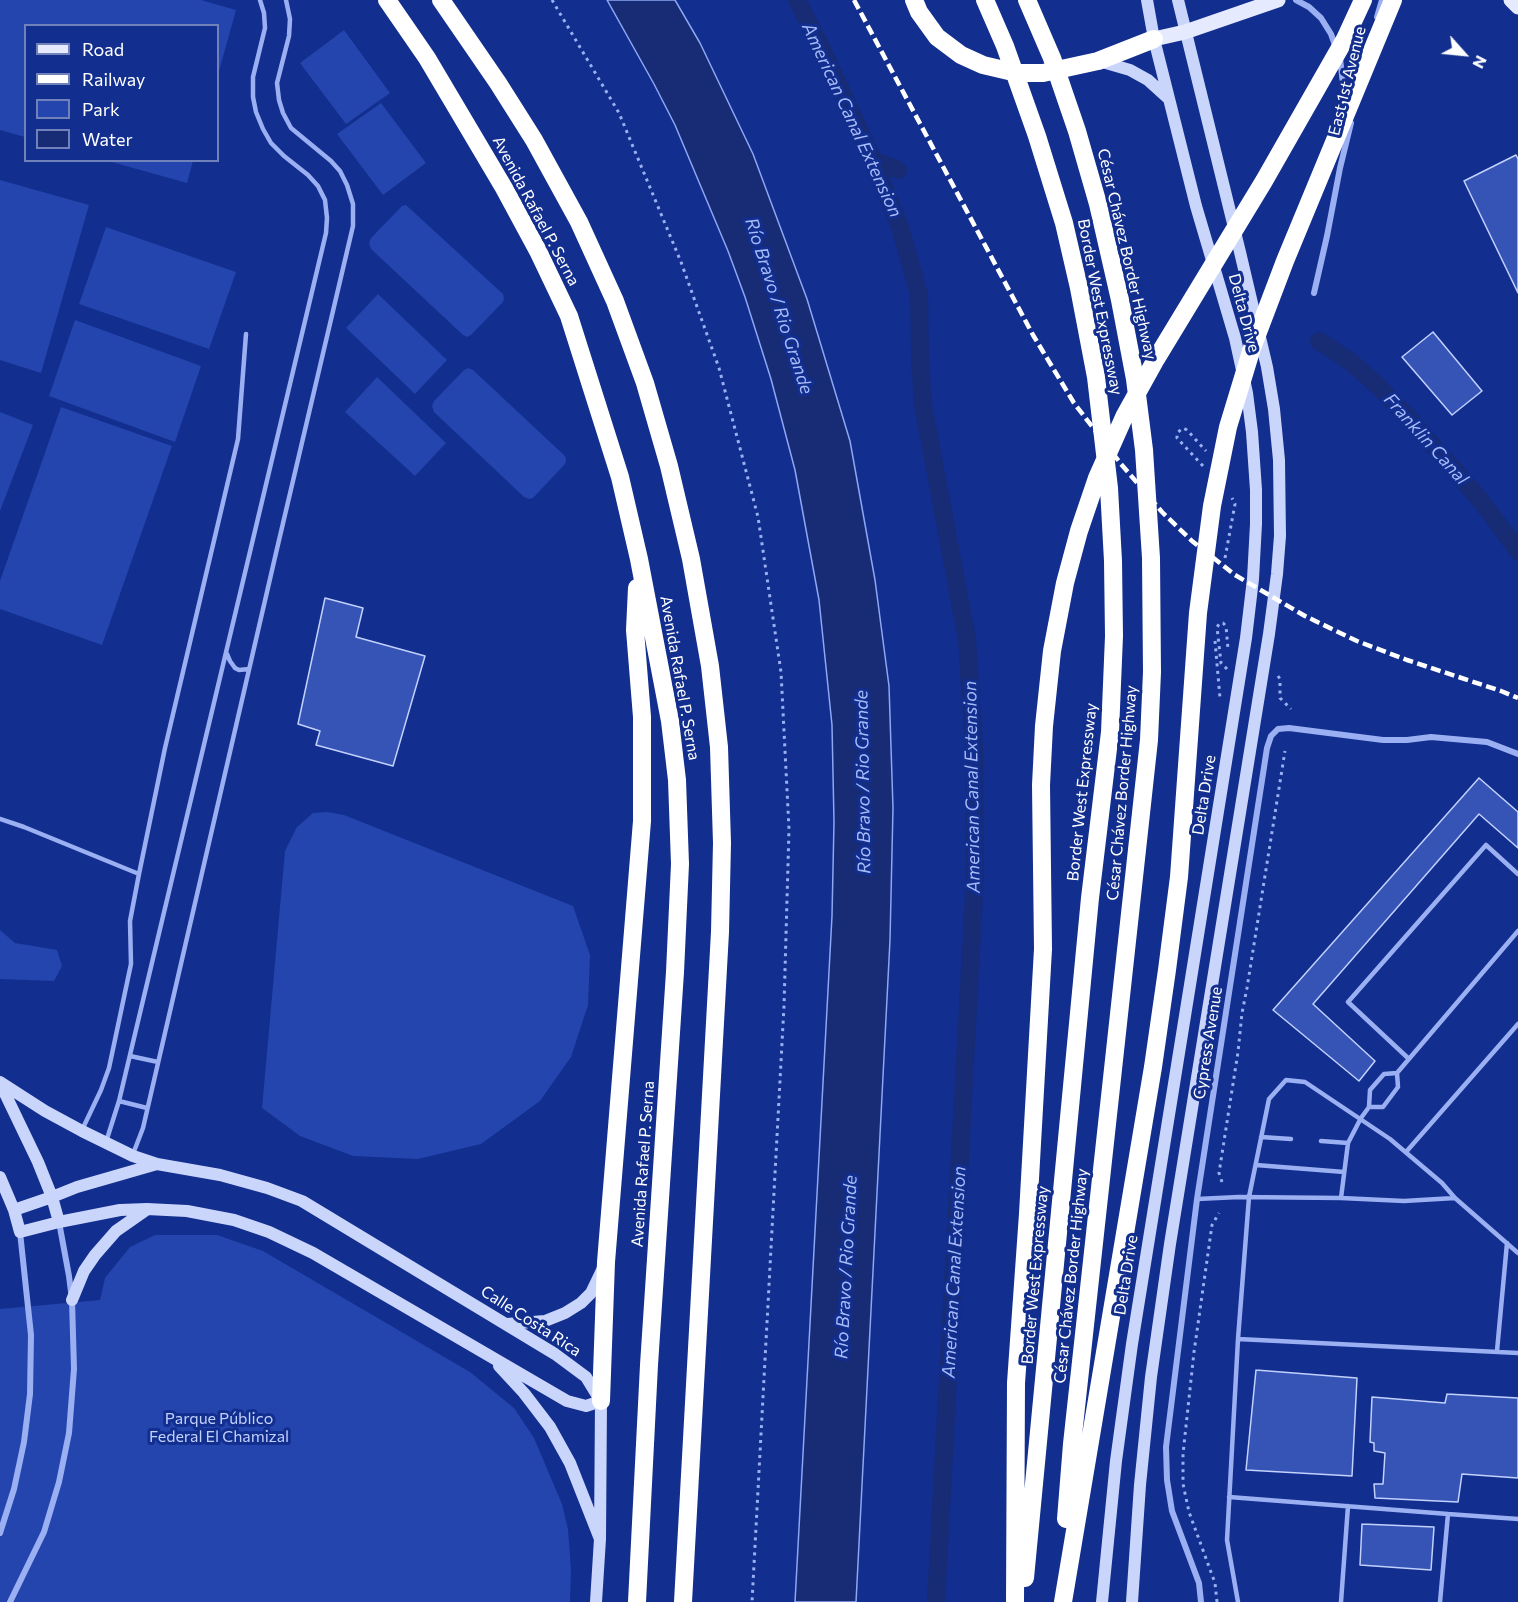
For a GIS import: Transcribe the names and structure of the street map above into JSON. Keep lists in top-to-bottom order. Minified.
{"streets":{"highway":["Avenida Rafael P. Serna","César Chávez Border Highway","Border West Expressway"],"main road":["Delta Drive","Calle Costa Rica"],"street":["East 1st Avenue","Cypress Avenue"]},"water":["American Canal Extension","Río Bravo / Rio Grande","Franklin Canal"],"parks":["Parque Público Federal El Chamizal"],"legend":["Road","Railway","Park","Water"],"north":"bottom right"}
